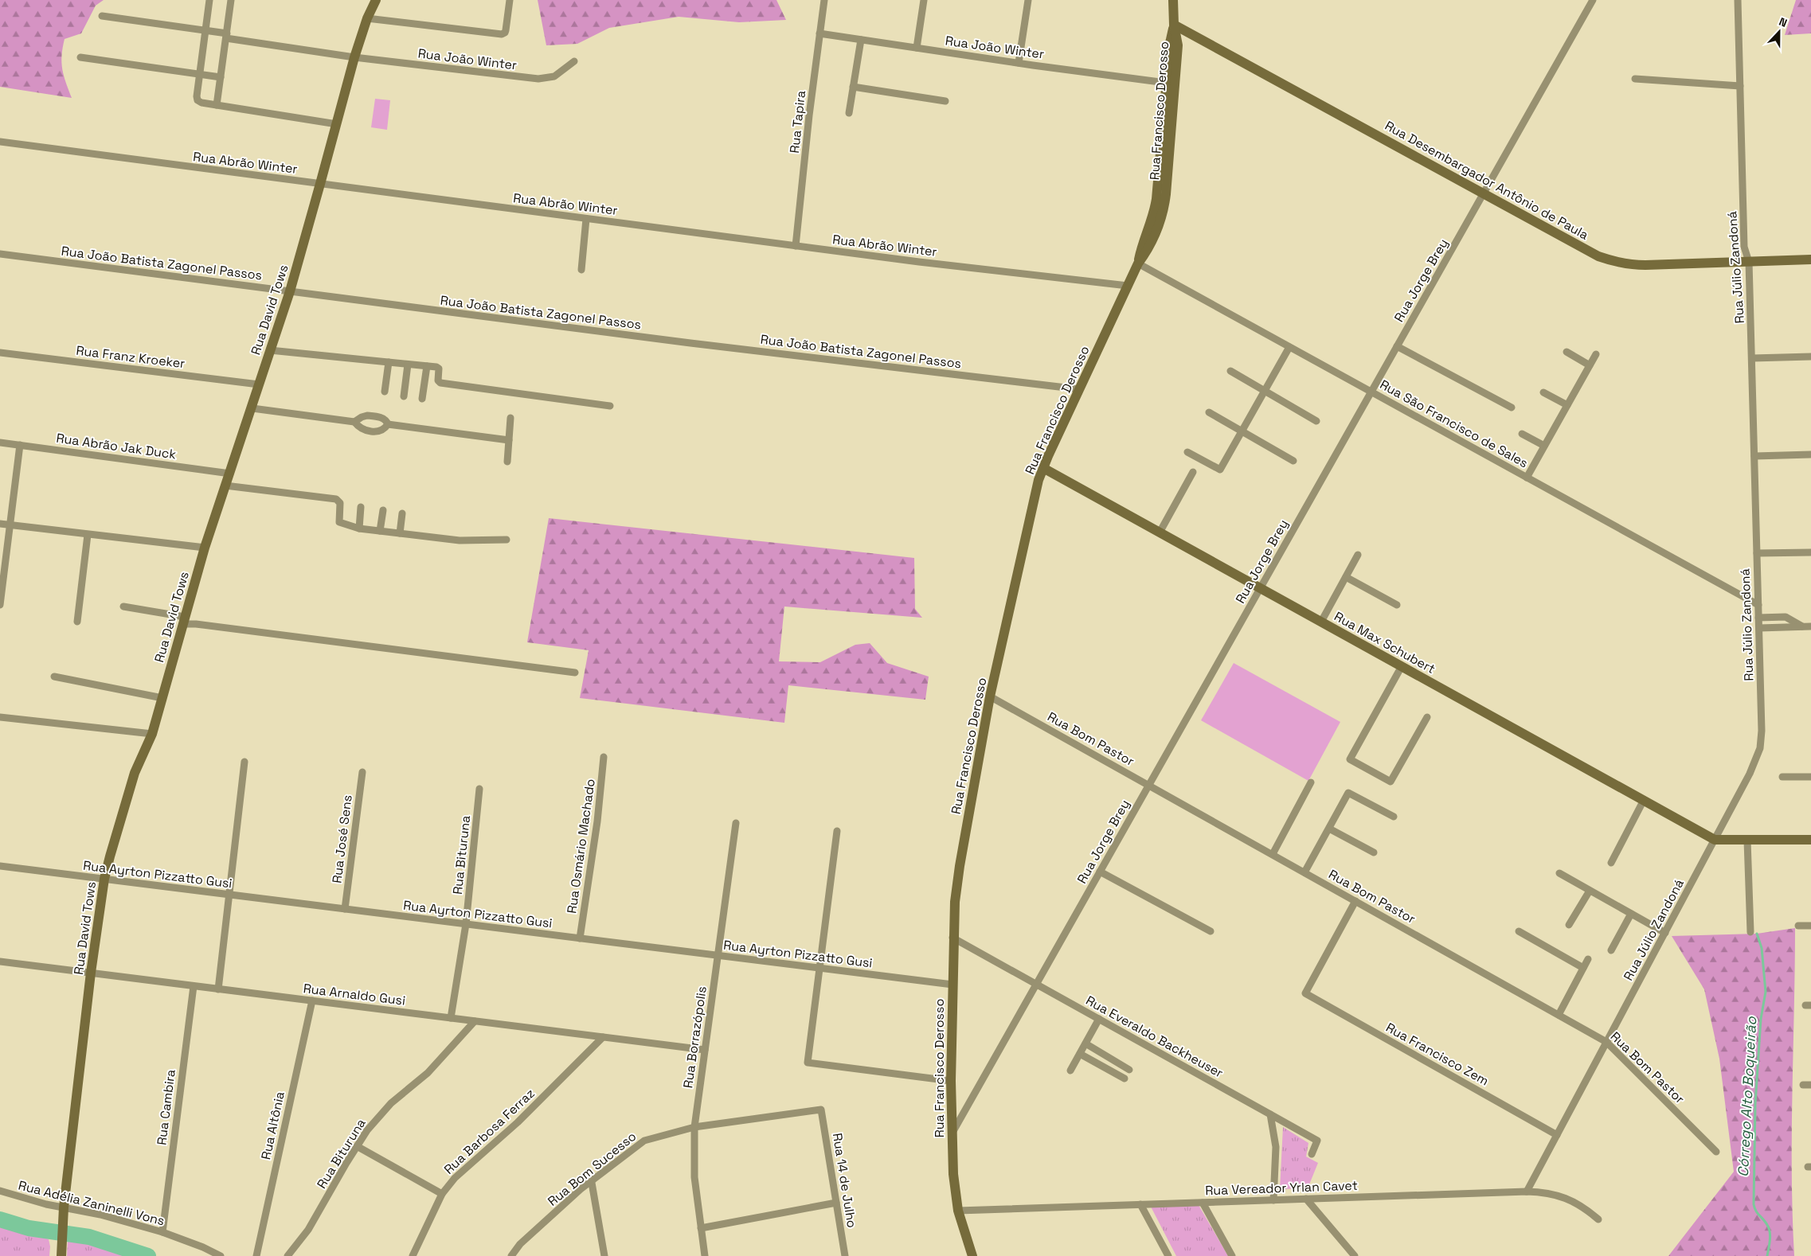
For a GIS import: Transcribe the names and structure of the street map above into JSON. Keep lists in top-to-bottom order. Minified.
{"streets":{"main road":["Rua Francisco Derosso","Rua Desembargador Antônio de Paula","Rua David Tows","Rua Max Schubert"],"street":["Rua João Winter","Rua Tapira","Rua Abrão Winter","Rua João Batista Zagonel Passos","Rua Júlio Zandoná","Rua Jorge Brey","Rua Franz Kroeker","Rua São Francisco de Sales","Rua Abrão Jak Duck","Rua Bom Pastor","Rua José Sens","Rua Osmário Machado","Rua Bituruna","Rua Ayrton Pizzatto Gusi","Rua Arnaldo Gusi","Rua Everaldo Backheuser","Rua Borrazópolis","Rua Francisco Zem","Rua Cambira","Rua Altônia","Rua Barbosa Ferraz","Rua Bom Sucesso","Rua 14 de Julho","Rua Vereador Yrlan Cavet","Rua Adélia Zaninelli Vons"]},"crossings":[["Rua João Winter","Rua Francisco Derosso"],["Rua João Winter","Rua Tapira"],["Rua João Winter","Rua David Tows"],["Rua Francisco Derosso","Rua Abrão Winter"],["Rua Francisco Derosso","Rua Desembargador Antônio de Paula"],["Rua Francisco Derosso","Rua João Batista Zagonel Passos"],["Rua Francisco Derosso","Rua Jorge Brey"],["Rua Francisco Derosso","Rua São Francisco de Sales"],["Rua Francisco Derosso","Rua Max Schubert"],["Rua Francisco Derosso","Rua Bom Pastor"],["Rua Francisco Derosso","Rua Ayrton Pizzatto Gusi"],["Rua Francisco Derosso","Rua Everaldo Backheuser"],["Rua Francisco Derosso","Rua Vereador Yrlan Cavet"],["Rua Tapira","Rua Abrão Winter"],["Rua Abrão Winter","Rua David Tows"],["Rua Desembargador Antônio de Paula","Rua Júlio Zandoná"],["Rua Desembargador Antônio de Paula","Rua Jorge Brey"],["Rua João Batista Zagonel Passos","Rua David Tows"],["Rua Júlio Zandoná","Rua São Francisco de Sales"],["Rua Júlio Zandoná","Rua Max Schubert"],["Rua Júlio Zandoná","Rua Bom Pastor"],["Rua Júlio Zandoná","Rua Francisco Zem"],["Rua Júlio Zandoná","Rua Vereador Yrlan Cavet"],["Rua Jorge Brey","Rua São Francisco de Sales"],["Rua Jorge Brey","Rua Max Schubert"],["Rua Jorge Brey","Rua Bom Pastor"],["Rua Jorge Brey","Rua Everaldo Backheuser"],["Rua David Tows","Rua Franz Kroeker"],["Rua David Tows","Rua Abrão Jak Duck"],["Rua David Tows","Rua Ayrton Pizzatto Gusi"],["Rua David Tows","Rua Arnaldo Gusi"],["Rua David Tows","Rua Adélia Zaninelli Vons"],["Rua Bom Pastor","Rua Francisco Zem"],["Rua José Sens","Rua Ayrton Pizzatto Gusi"],["Rua Osmário Machado","Rua Ayrton Pizzatto Gusi"],["Rua Bituruna","Rua Ayrton Pizzatto Gusi"],["Rua Bituruna","Rua Arnaldo Gusi"],["Rua Ayrton Pizzatto Gusi","Rua Borrazópolis"],["Rua Arnaldo Gusi","Rua Borrazópolis"],["Rua Arnaldo Gusi","Rua Cambira"],["Rua Arnaldo Gusi","Rua Altônia"],["Rua Arnaldo Gusi","Rua Barbosa Ferraz"],["Rua Borrazópolis","Rua Bom Sucesso"],["Rua Cambira","Rua Adélia Zaninelli Vons"],["Rua Bom Sucesso","Rua 14 de Julho"]],"water":["Córrego Alto Boqueirão"],"north":"top"}
